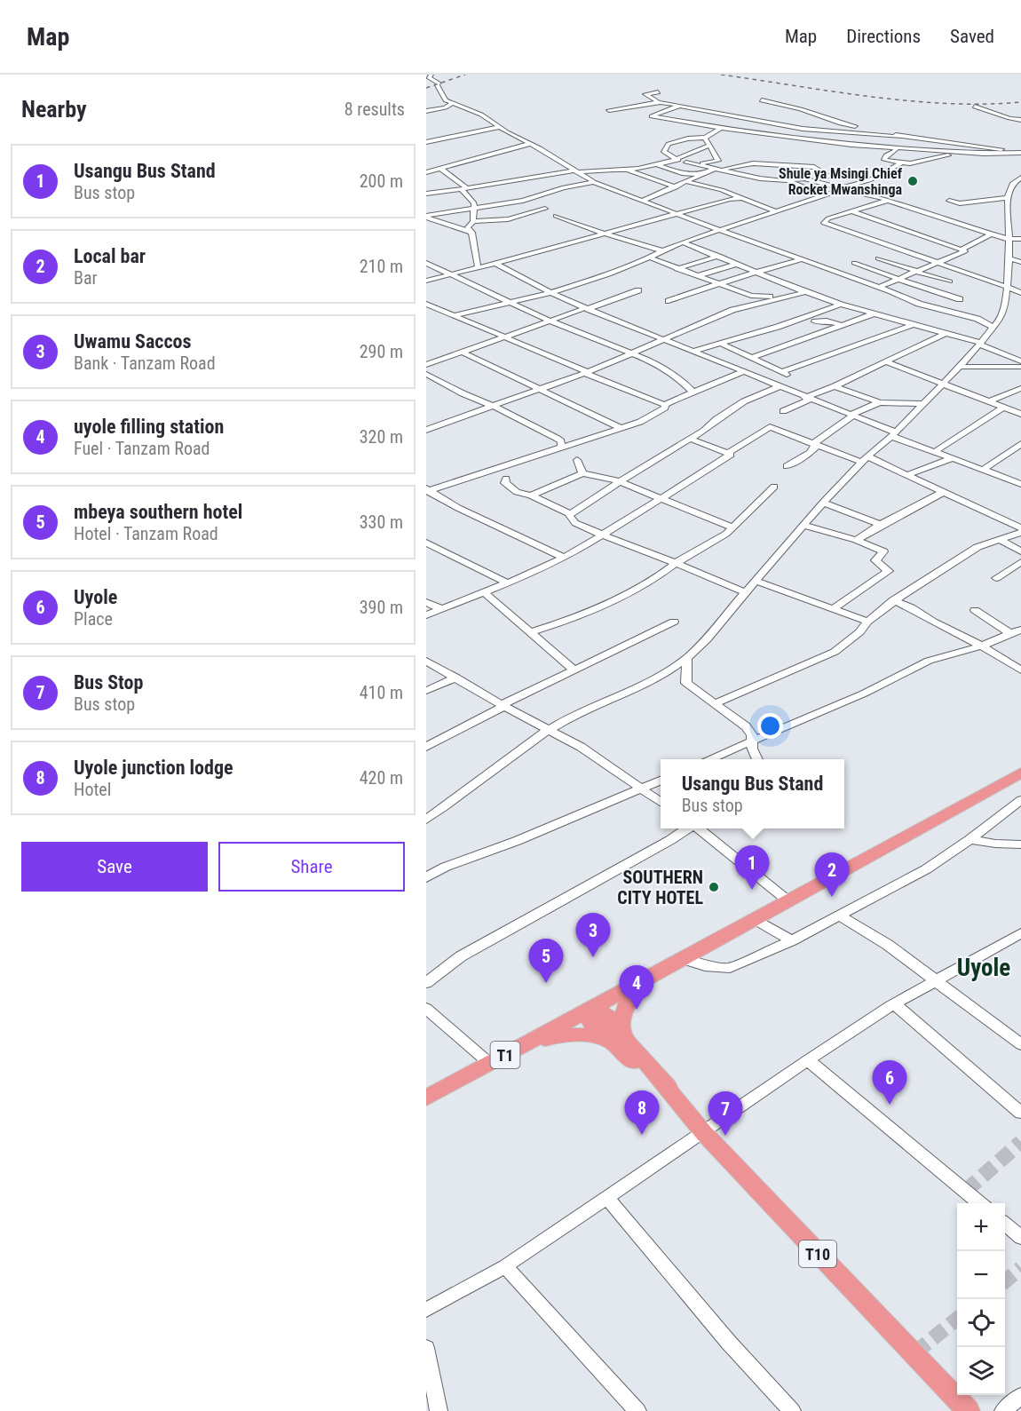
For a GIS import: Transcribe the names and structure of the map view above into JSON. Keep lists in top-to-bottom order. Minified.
{"streets":{"highway":["T1","T10"]},"crossings":[["T1","T10"]],"districts":["Uyole"],"places":["Shule ya Msingi Chief Rocket Mwanshinga","SOUTHERN CITY HOTEL"],"page":{"header":"Map","nav":["Map","Directions","Saved"],"heading":["Nearby","8 results"],"list":[{"mark":"1","name":"Usangu Bus Stand","note":"Bus stop","value":"200 m"},{"mark":"2","name":"Local bar","note":"Bar","value":"210 m"},{"mark":"3","name":"Uwamu Saccos","note":"Bank · Tanzam Road","value":"290 m"},{"mark":"4","name":"uyole filling station","note":"Fuel · Tanzam Road","value":"320 m"},{"mark":"5","name":"mbeya southern hotel","note":"Hotel · Tanzam Road","value":"330 m"},{"mark":"6","name":"Uyole","note":"Place","value":"390 m"},{"mark":"7","name":"Bus Stop","note":"Bus stop","value":"410 m"},{"mark":"8","name":"Uyole junction lodge","note":"Hotel","value":"420 m"}],"popup":["Usangu Bus Stand","Bus stop"],"buttons":["Save","Share"],"pins":["1","2","3","5","4","6","8","7"],"map_buttons":["+","−"]}}
